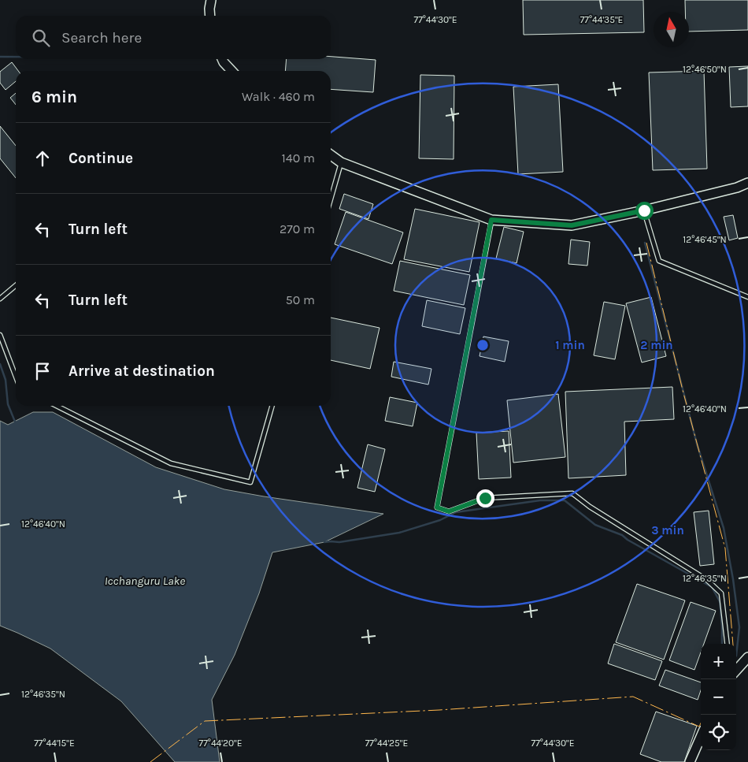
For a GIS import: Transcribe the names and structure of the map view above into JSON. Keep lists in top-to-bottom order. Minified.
{"water":["Icchanguru Lake"],"north":"top","page":{"search":"Search here","heading":["6 min","Walk · 460 m"],"list":[["Continue","140 m"],["Turn left","270 m"],["Turn left","50 m"],"Arrive at destination"],"map_buttons":["+","−"]},"coordinates":["77°44'30\"E","77°44'35\"E","12°46'50\"N","12°46'45\"N","12°46'40\"N","12°46'35\"N","77°44'15\"E","77°44'20\"E","77°44'25\"E"],"rings":["1 min","2 min","3 min"]}
